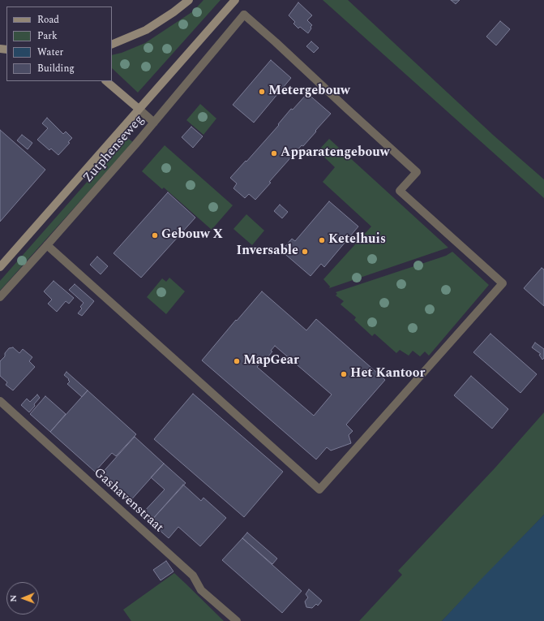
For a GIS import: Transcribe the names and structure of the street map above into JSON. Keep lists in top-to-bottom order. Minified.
{"streets":{"street":["Zutphenseweg","Gashavenstraat"]},"places":["Metergebouw","Apparatengebouw","Gebouw X","Ketelhuis","Inversable","MapGear","Het Kantoor"],"legend":["Road","Park","Water","Building"],"north":"left"}
